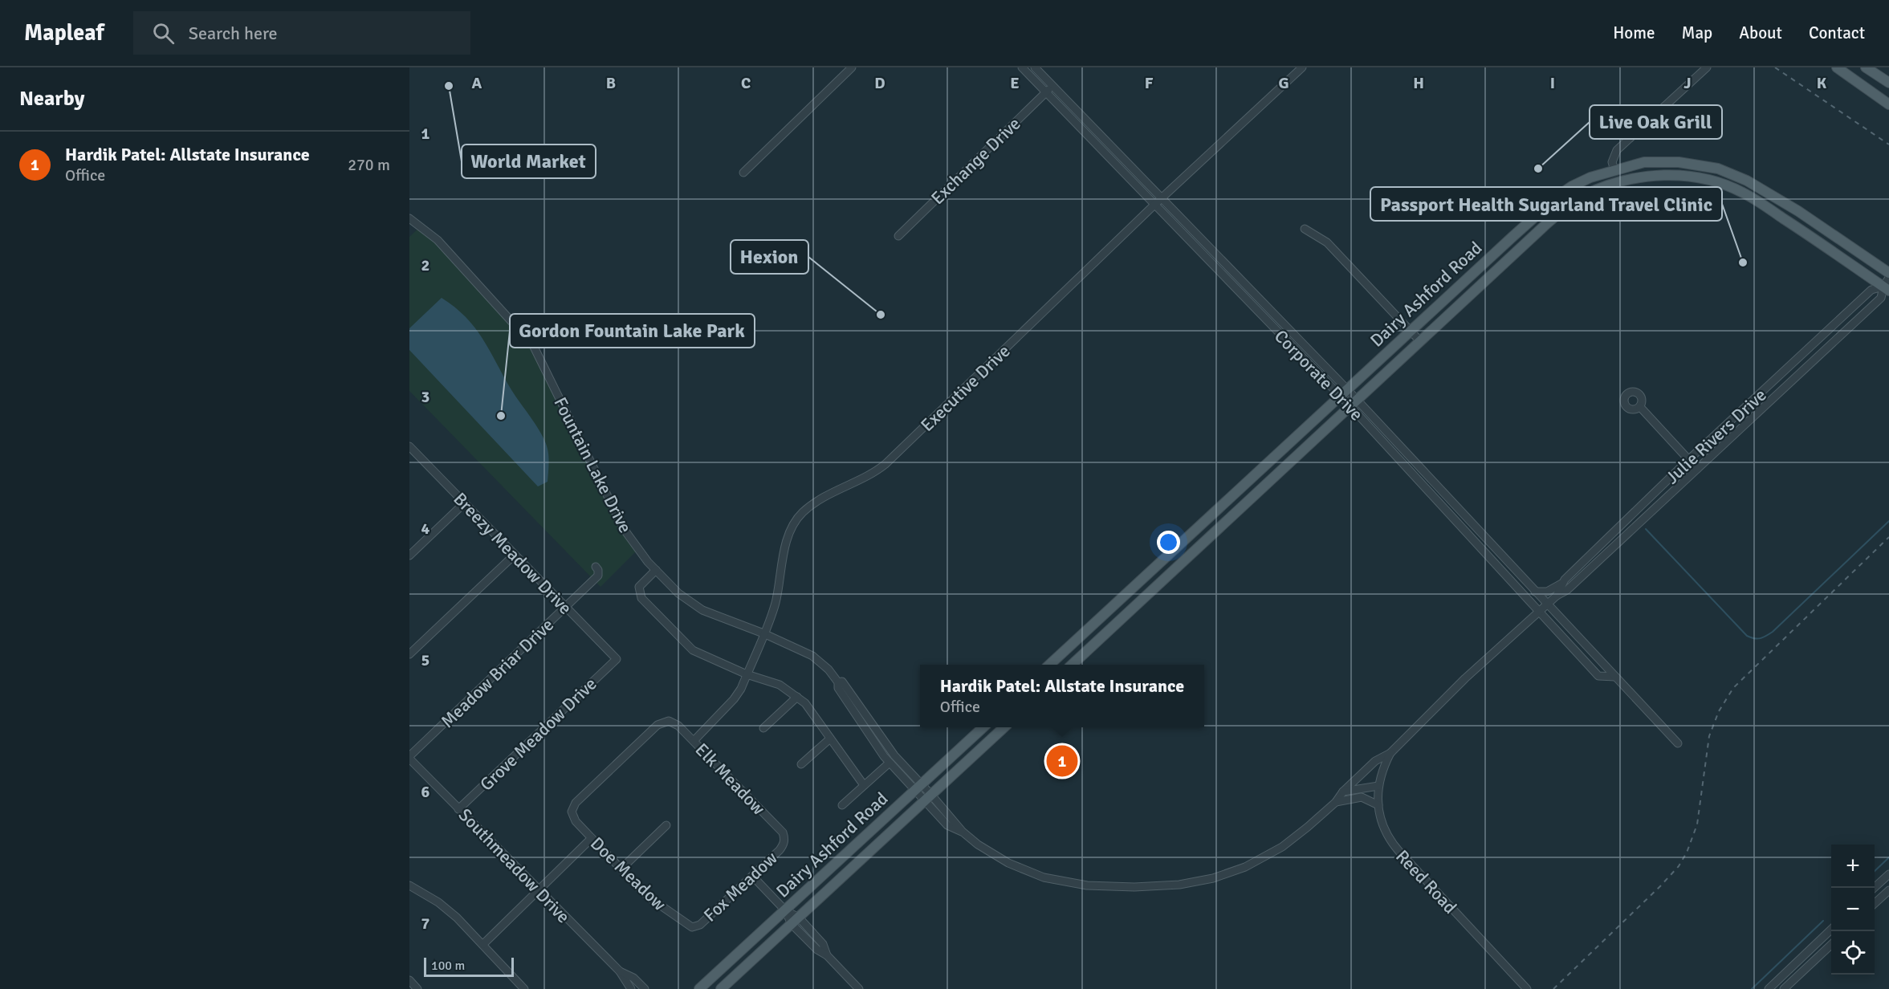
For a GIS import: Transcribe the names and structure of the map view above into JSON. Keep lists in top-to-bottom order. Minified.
{"streets":{"main road":["Dairy Ashford Road"],"street":["Exchange Drive","Corporate Drive","Executive Drive","Julie Rivers Drive","Fountain Lake Drive","Breezy Meadow Drive","Meadow Briar Drive","Grove Meadow Drive","Elk Meadow","Southmeadow Drive","Doe Meadow","Reed Road","Fox Meadow"]},"crossings":[["Exchange Drive","Corporate Drive"],["Dairy Ashford Road","Corporate Drive"],["Dairy Ashford Road","Julie Rivers Drive"],["Dairy Ashford Road","Fountain Lake Drive"],["Corporate Drive","Executive Drive"],["Corporate Drive","Julie Rivers Drive"],["Executive Drive","Fountain Lake Drive"],["Executive Drive","Elk Meadow"],["Julie Rivers Drive","Fountain Lake Drive"],["Julie Rivers Drive","Reed Road"],["Breezy Meadow Drive","Meadow Briar Drive"],["Breezy Meadow Drive","Grove Meadow Drive"],["Meadow Briar Drive","Southmeadow Drive"],["Grove Meadow Drive","Southmeadow Drive"],["Elk Meadow","Doe Meadow"],["Elk Meadow","Fox Meadow"],["Doe Meadow","Fox Meadow"]],"places":["World Market","Live Oak Grill","Passport Health Sugarland Travel Clinic","Hexion","Gordon Fountain Lake Park"],"scale_bar":"100 m","page":{"header":"Mapleaf","search":"Search here","nav":["Home","Map","About","Contact"],"heading":"Nearby","list":[{"mark":"1","name":"Hardik Patel: Allstate Insurance","note":"Office","value":"270 m"}],"popup":["Hardik Patel: Allstate Insurance","Office"],"pins":"1","map_buttons":["+","−"],"scale":"100 m"},"grid":{"columns":["A","B","C","D","E","F","G","H","I","J","K"],"rows":["1","2","3","4","5","6","7"]}}
